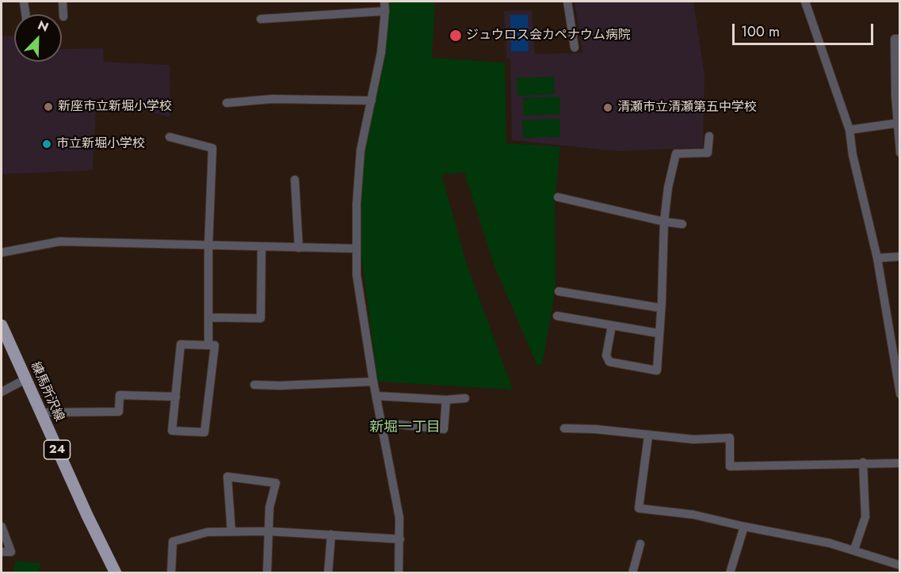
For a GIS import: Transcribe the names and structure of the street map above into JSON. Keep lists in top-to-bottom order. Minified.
{"streets":{"main road":["練馬所沢線","24"]},"districts":["新堀一丁目"],"places":["ジュウロス会カペナウム病院","新座市立新堀小学校","清瀬市立清瀬第五中学校","市立新堀小学校"],"scale_bar":"100 m","north":"top right"}
